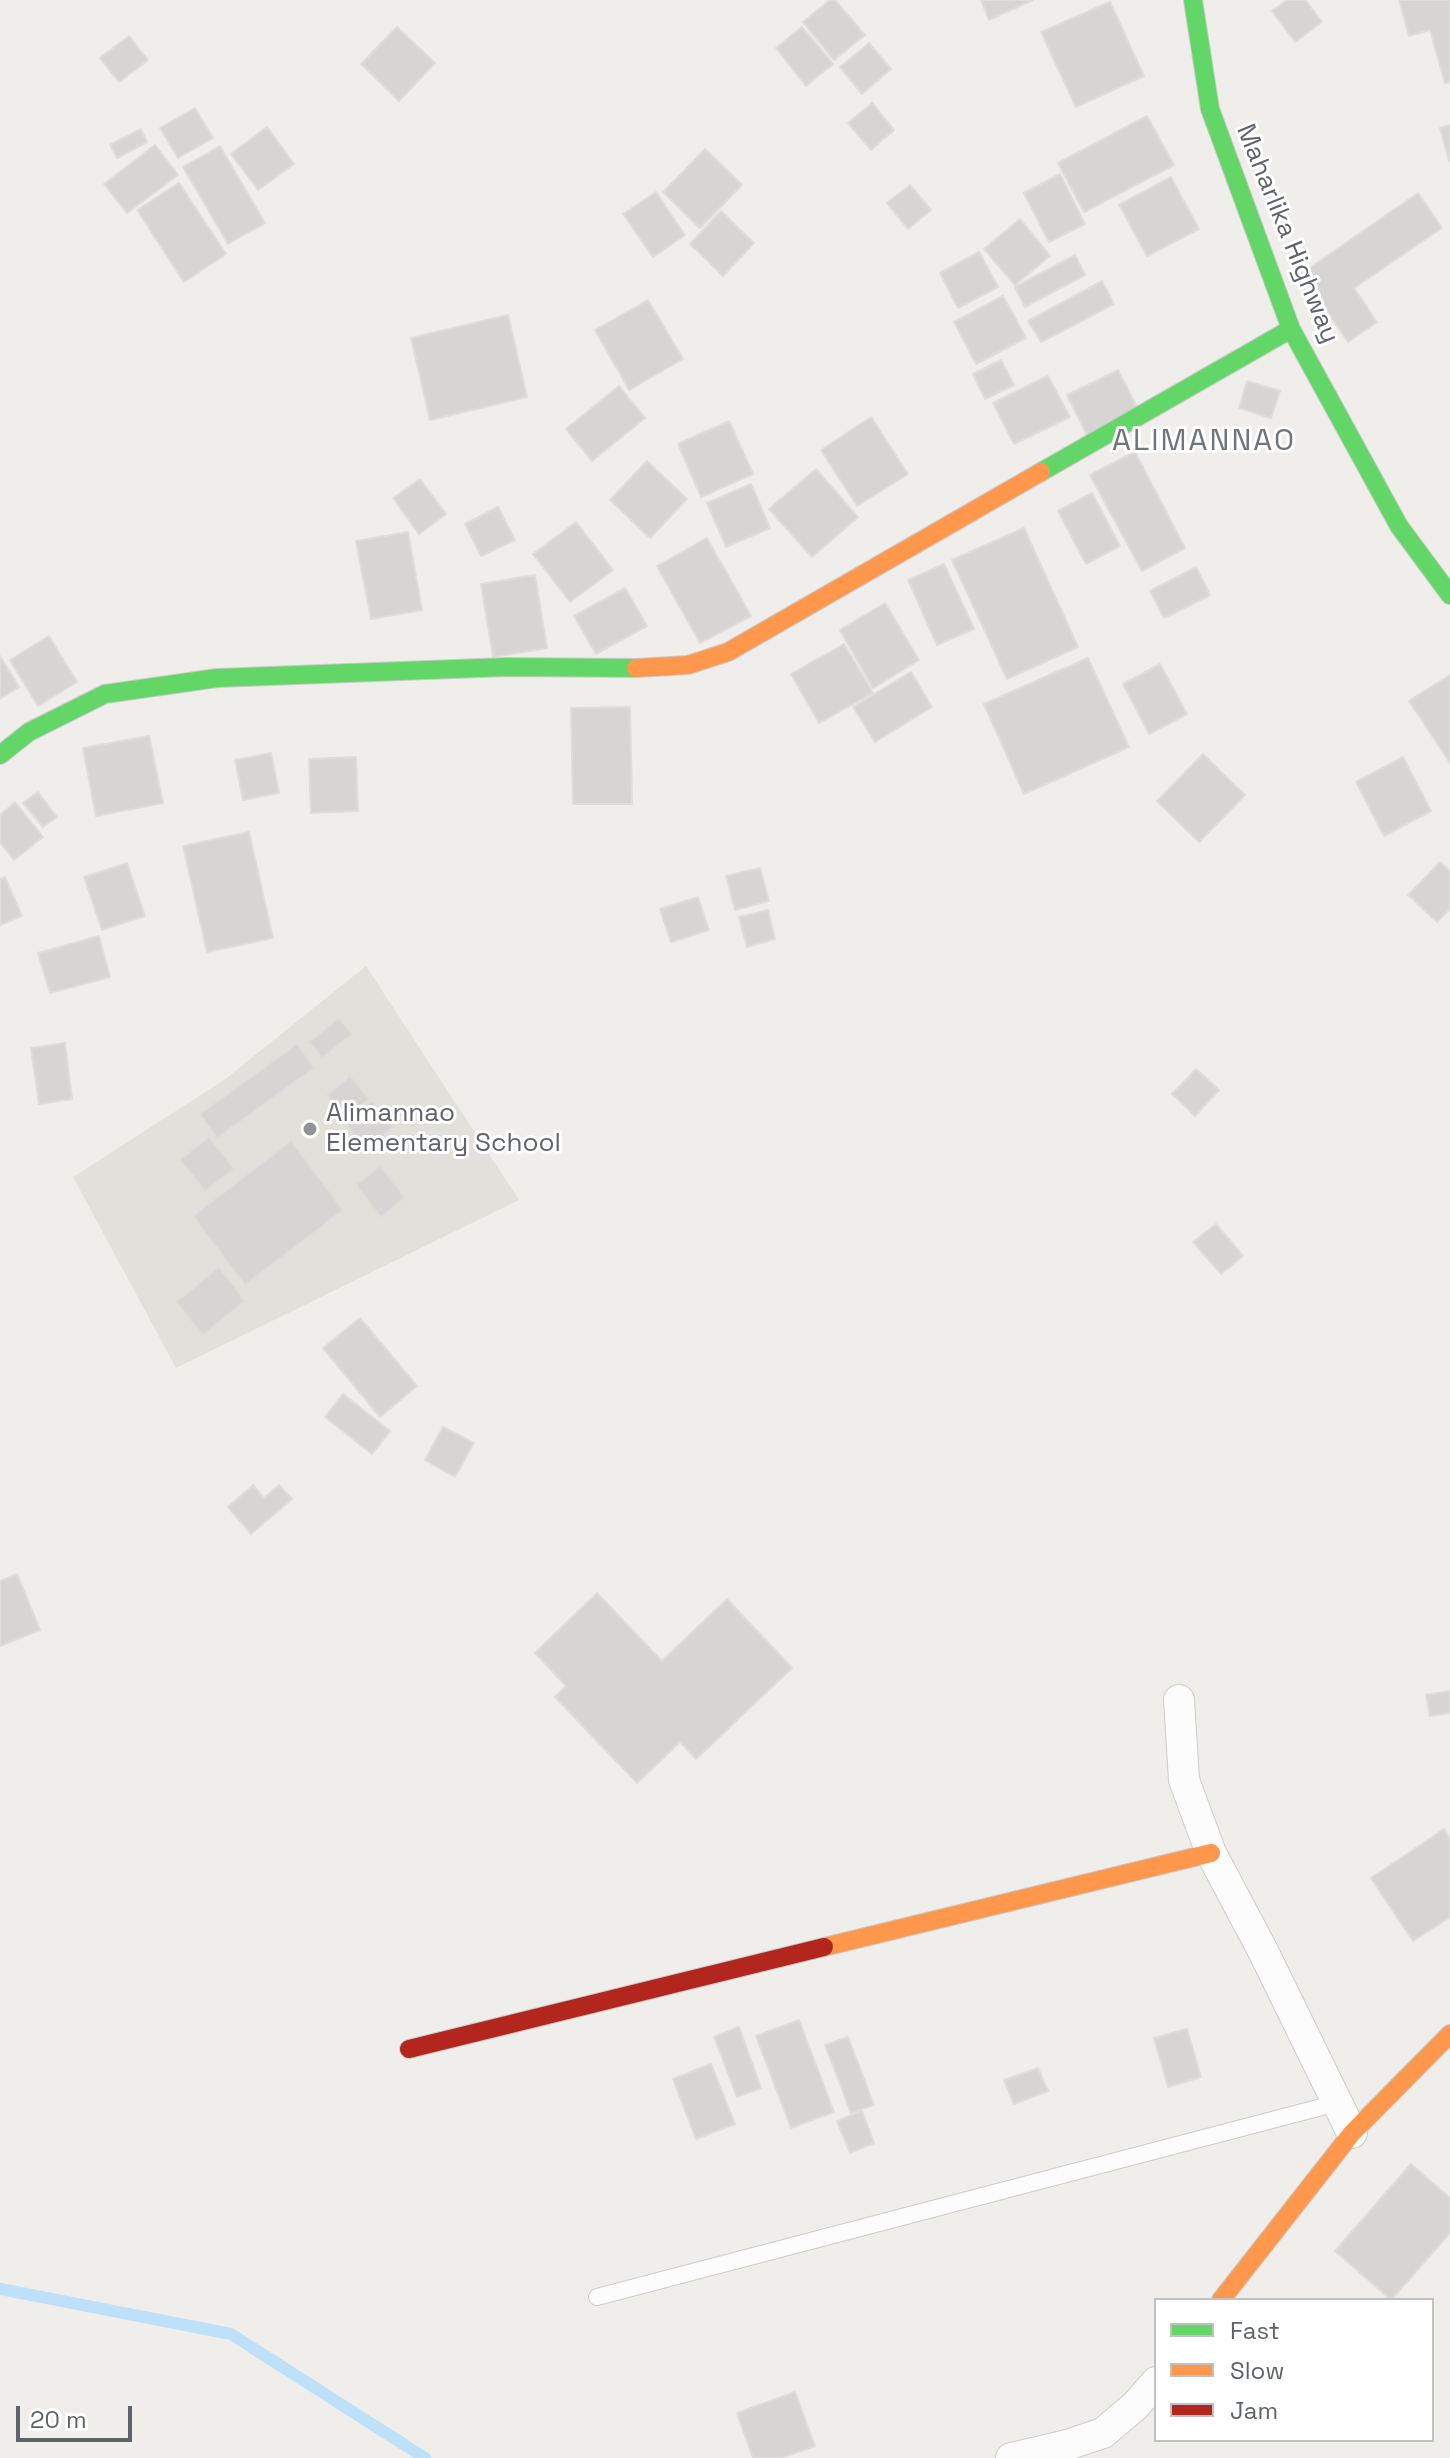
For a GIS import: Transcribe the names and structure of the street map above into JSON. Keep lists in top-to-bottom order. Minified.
{"streets":{"main road":["Maharlika Highway"]},"districts":["ALIMANNAO"],"places":["Alimannao Elementary School"],"legend":["Fast","Slow","Jam"],"scale_bar":"20 m"}
